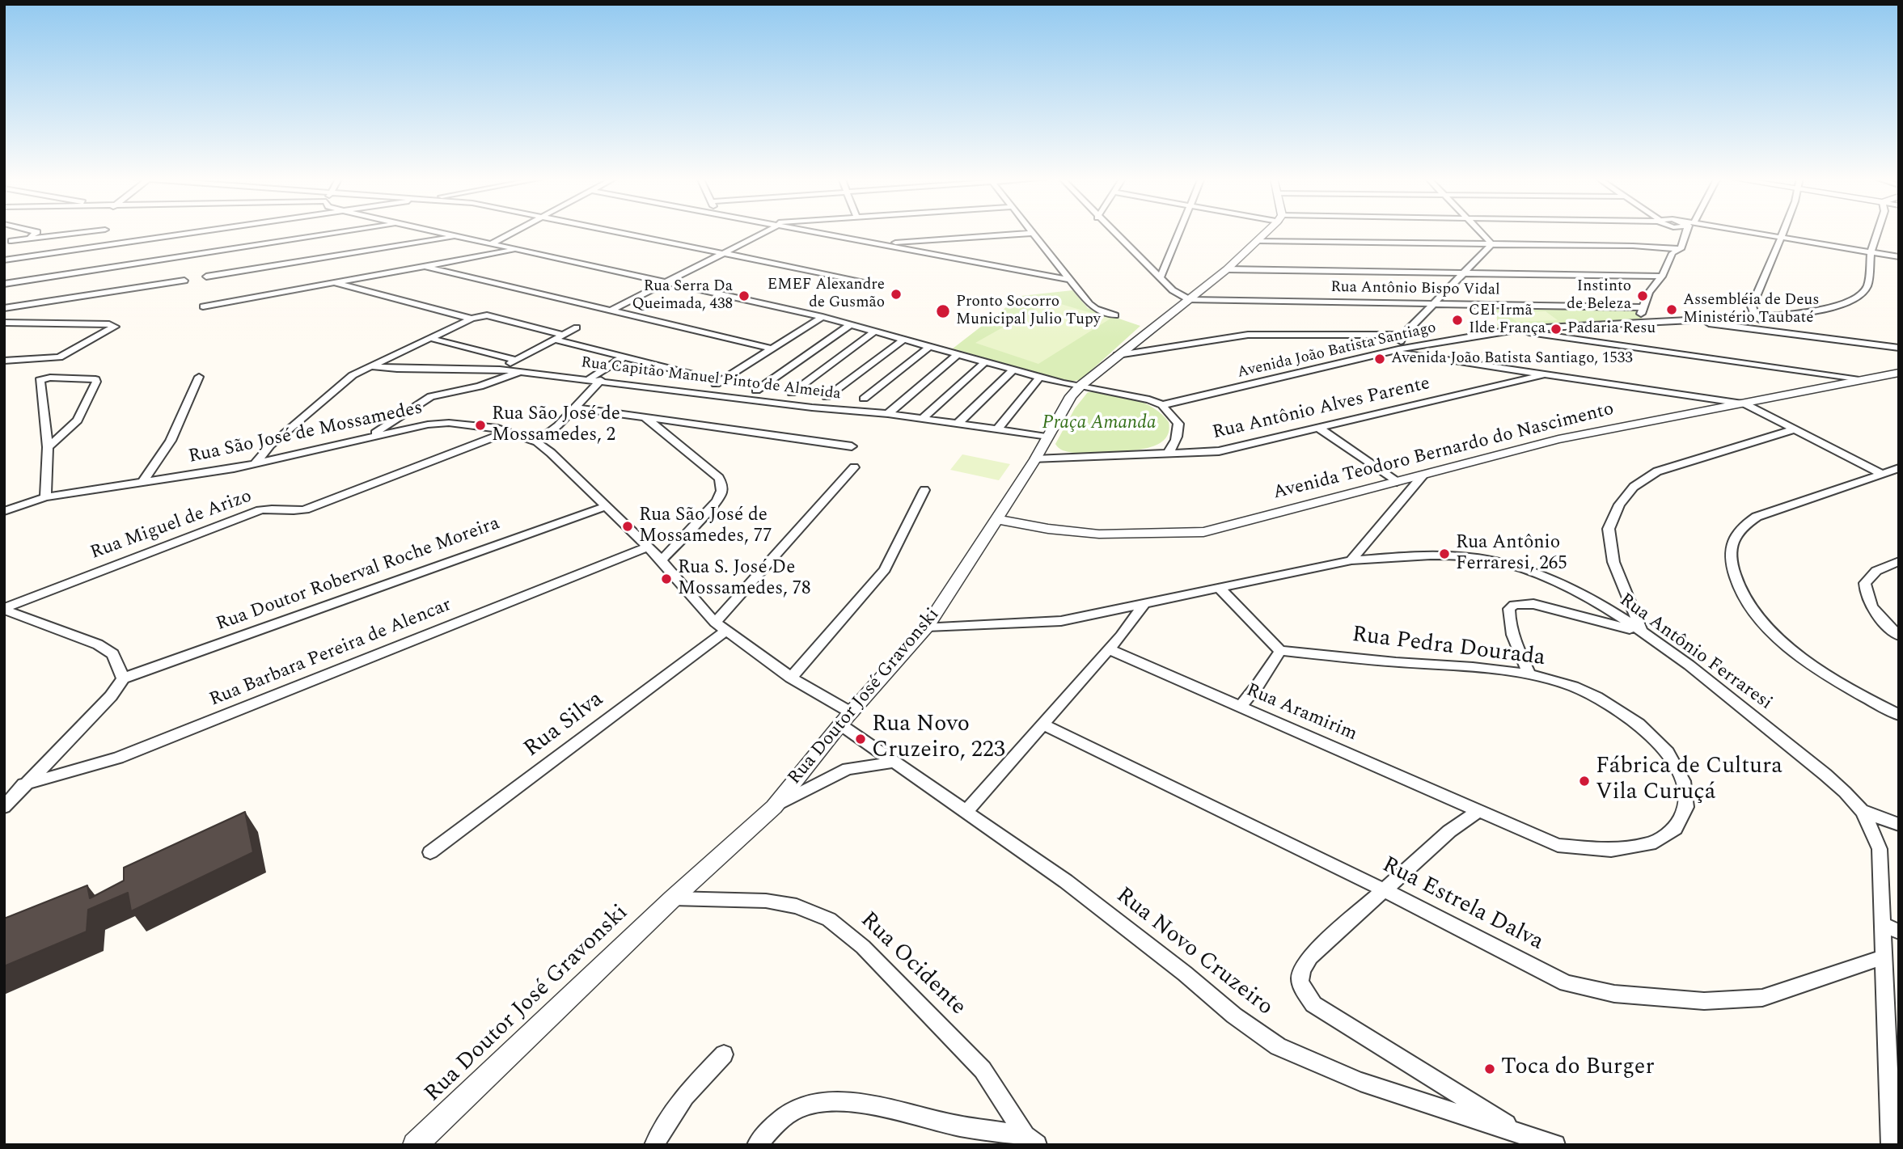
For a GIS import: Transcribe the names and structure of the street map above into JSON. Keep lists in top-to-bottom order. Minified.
{"streets":{"street":["Rua Antônio Bispo Vidal","Avenida João Batista Santiago","Rua Capitão Manuel Pinto de Almeida","Rua Antônio Alves Parente","Rua São José de Mossamedes","Avenida Teodoro Bernardo do Nascimento","Rua Miguel de Arizo","Rua Doutor Roberval Roche Moreira","Rua Pedra Dourada","Rua Antônio Ferraresi","Rua Barbara Pereira de Alencar","Rua Doutor José Gravonski","Rua Aramirim","Rua Silva","Rua Estrela Dalva","Rua Novo Cruzeiro","Rua Ocidente"]},"crossings":[["Rua Antônio Bispo Vidal","Rua Doutor José Gravonski"],["Rua Capitão Manuel Pinto de Almeida","Rua Doutor José Gravonski"],["Rua Antônio Alves Parente","Rua Doutor José Gravonski"],["Rua São José de Mossamedes","Rua Miguel de Arizo"],["Rua São José de Mossamedes","Rua Doutor Roberval Roche Moreira"],["Rua São José de Mossamedes","Rua Barbara Pereira de Alencar"],["Rua São José de Mossamedes","Rua Doutor José Gravonski"],["Rua São José de Mossamedes","Rua Silva"],["Rua São José de Mossamedes","Rua Novo Cruzeiro"],["Avenida Teodoro Bernardo do Nascimento","Rua Doutor José Gravonski"],["Rua Pedra Dourada","Rua Aramirim"],["Rua Antônio Ferraresi","Rua Doutor José Gravonski"],["Rua Doutor José Gravonski","Rua Novo Cruzeiro"],["Rua Doutor José Gravonski","Rua Ocidente"]],"parks":["Praça Amanda"],"places":["EMEF Alexandre de Gusmão","Rua Serra Da Queimada, 438","Instinto de Beleza","Assembléia de Deus Ministério Taubaté","Pronto Socorro Municipal Julio Tupy","CEI Irmã Ilde França","Padaria Resu","Avenida João Batista Santiago, 1533","Rua São José de Mossamedes, 2","Rua São José de Mossamedes, 77","Rua Antônio Ferraresi, 265","Rua S. José De Mossamedes, 78","Rua Novo Cruzeiro, 223","Fábrica de Cultura Vila Curuçá","Toca do Burger"]}
